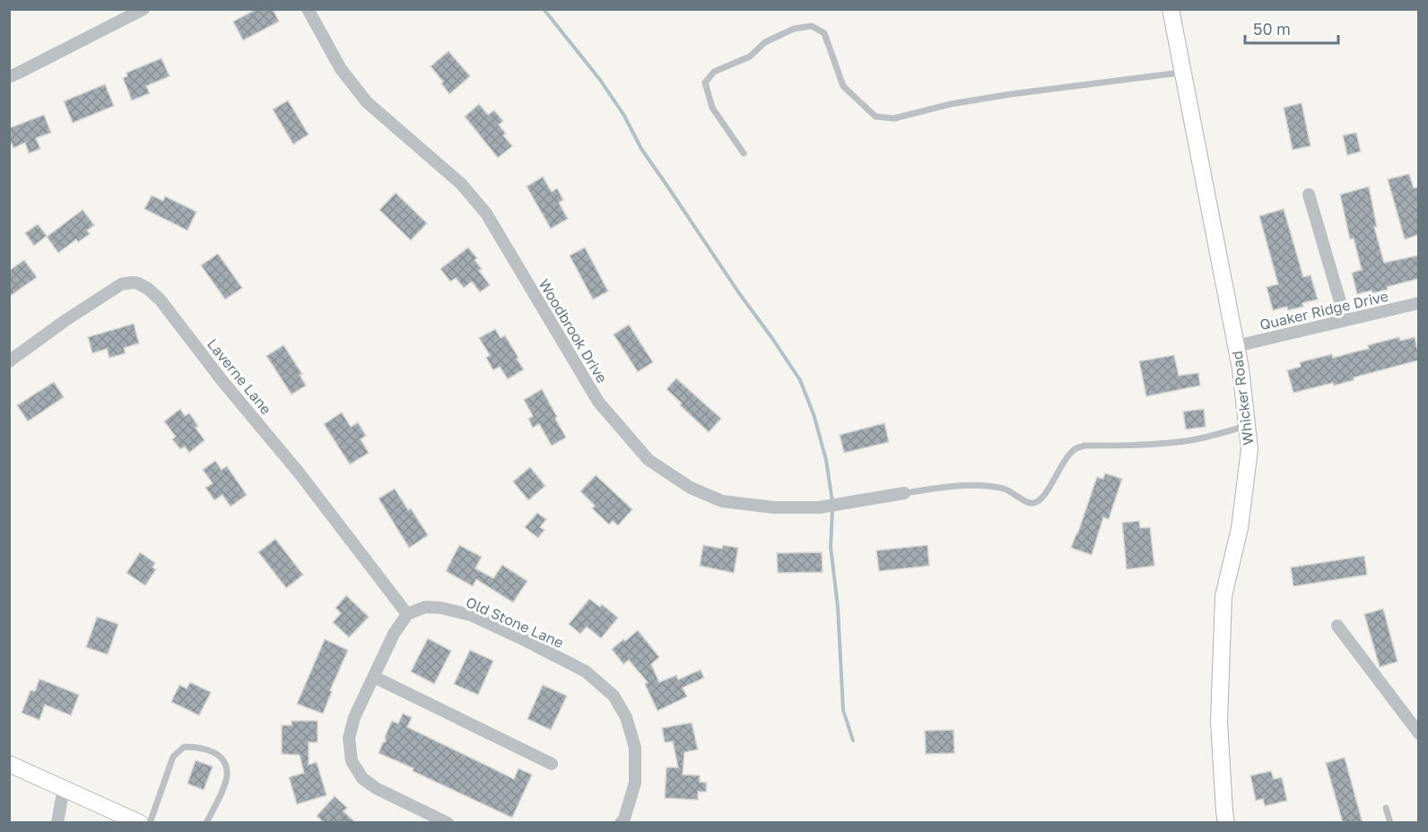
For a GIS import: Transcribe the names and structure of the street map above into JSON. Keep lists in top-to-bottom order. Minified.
{"streets":{"street":["Quaker Ridge Drive","Woodbrook Drive","Laverne Lane","Whicker Road","Old Stone Lane"]},"crossings":[["Quaker Ridge Drive","Whicker Road"],["Laverne Lane","Old Stone Lane"]],"scale_bar":"50 m"}
